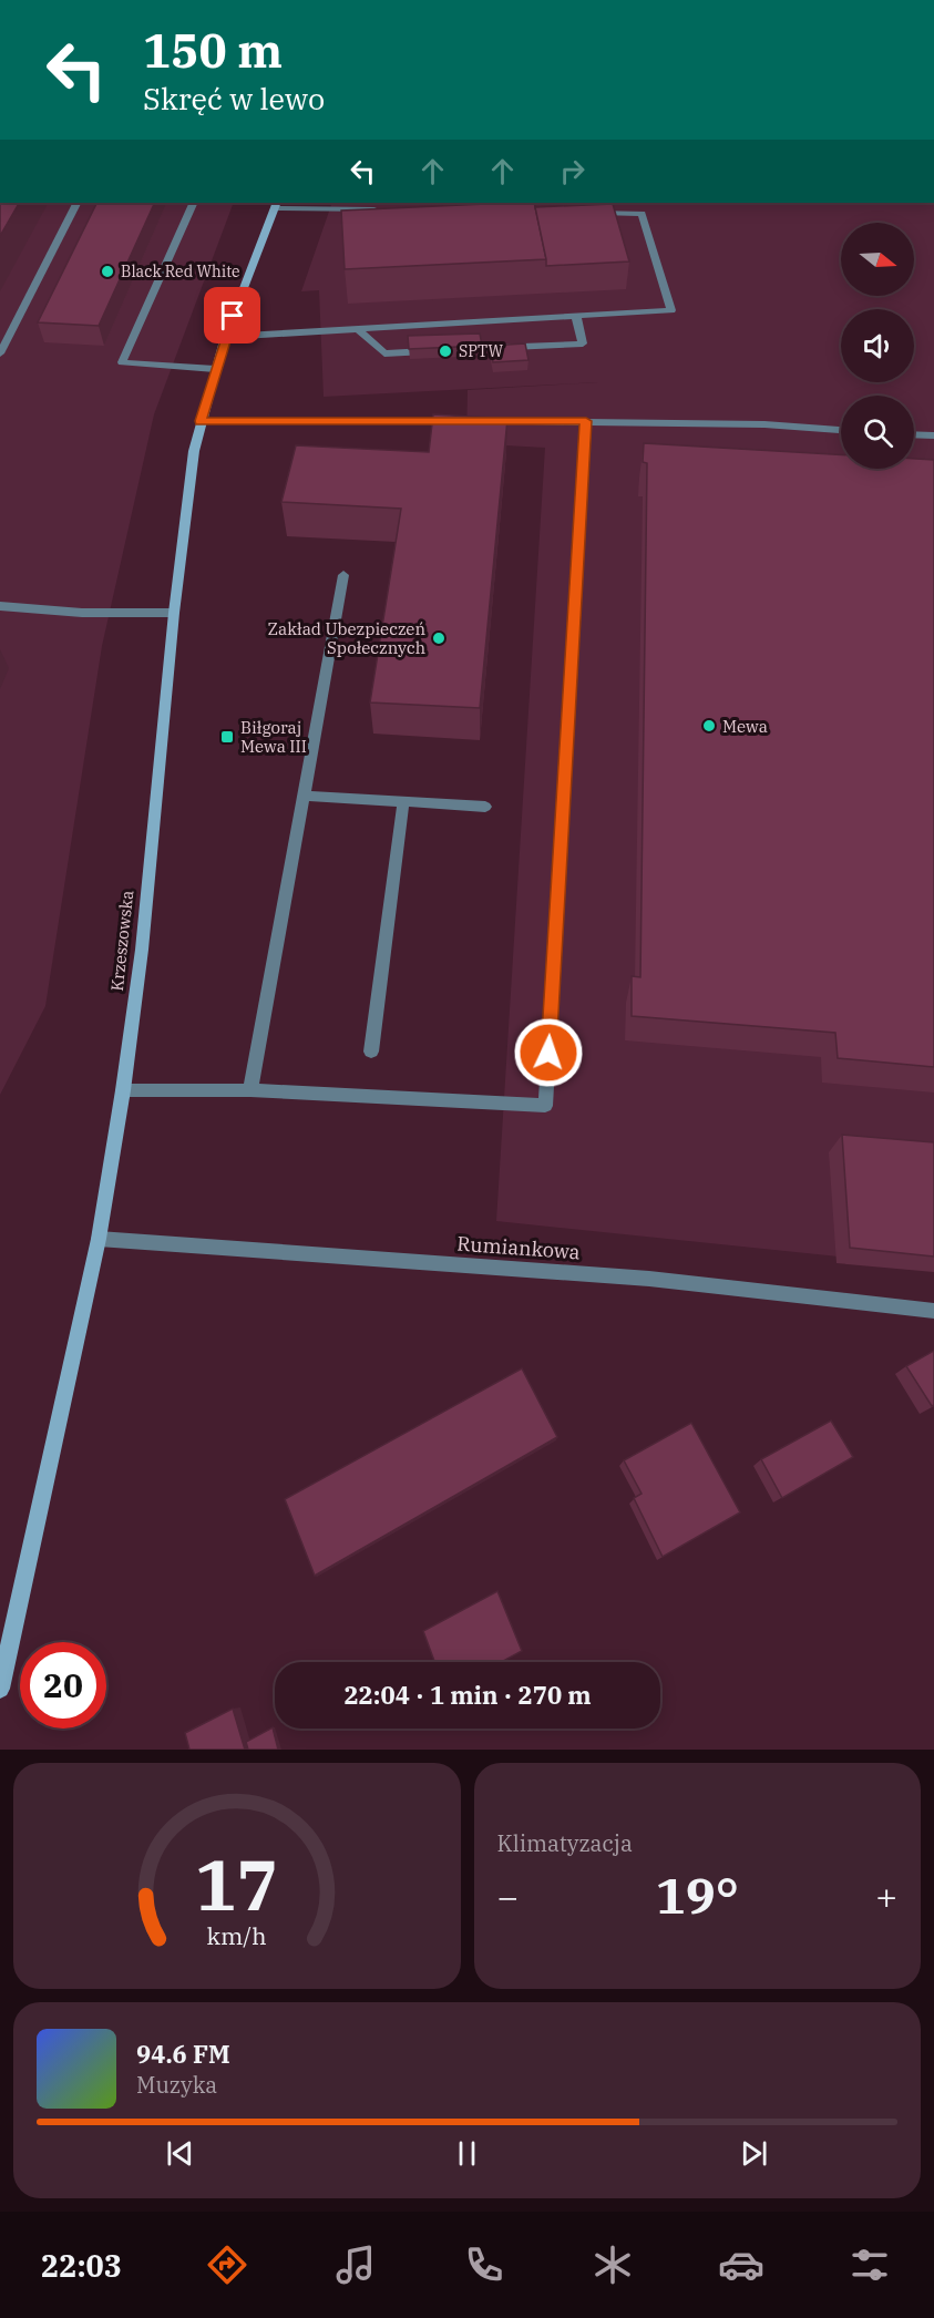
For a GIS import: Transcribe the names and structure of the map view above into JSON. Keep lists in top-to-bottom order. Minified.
{"streets":{"main road":["Krzeszowska"],"street":["Rumiankowa"]},"crossings":[["Krzeszowska","Rumiankowa"]],"places":{"other":["Black Red White","SPTW","Zakład Ubezpieczeń Społecznych","Mewa"],"transit":["Biłgoraj Mewa III"]},"north":"right","page":{"turn":["150 m","Skręć w lewo"],"limit":"20","trip":"22:04 · 1 min · 270 m","tile":"Klimatyzacja","heat":["−","19°","+"],"song":["94.6 FM","Muzyka"],"tabs":"22:03","gauge":["17","km/h"]}}
